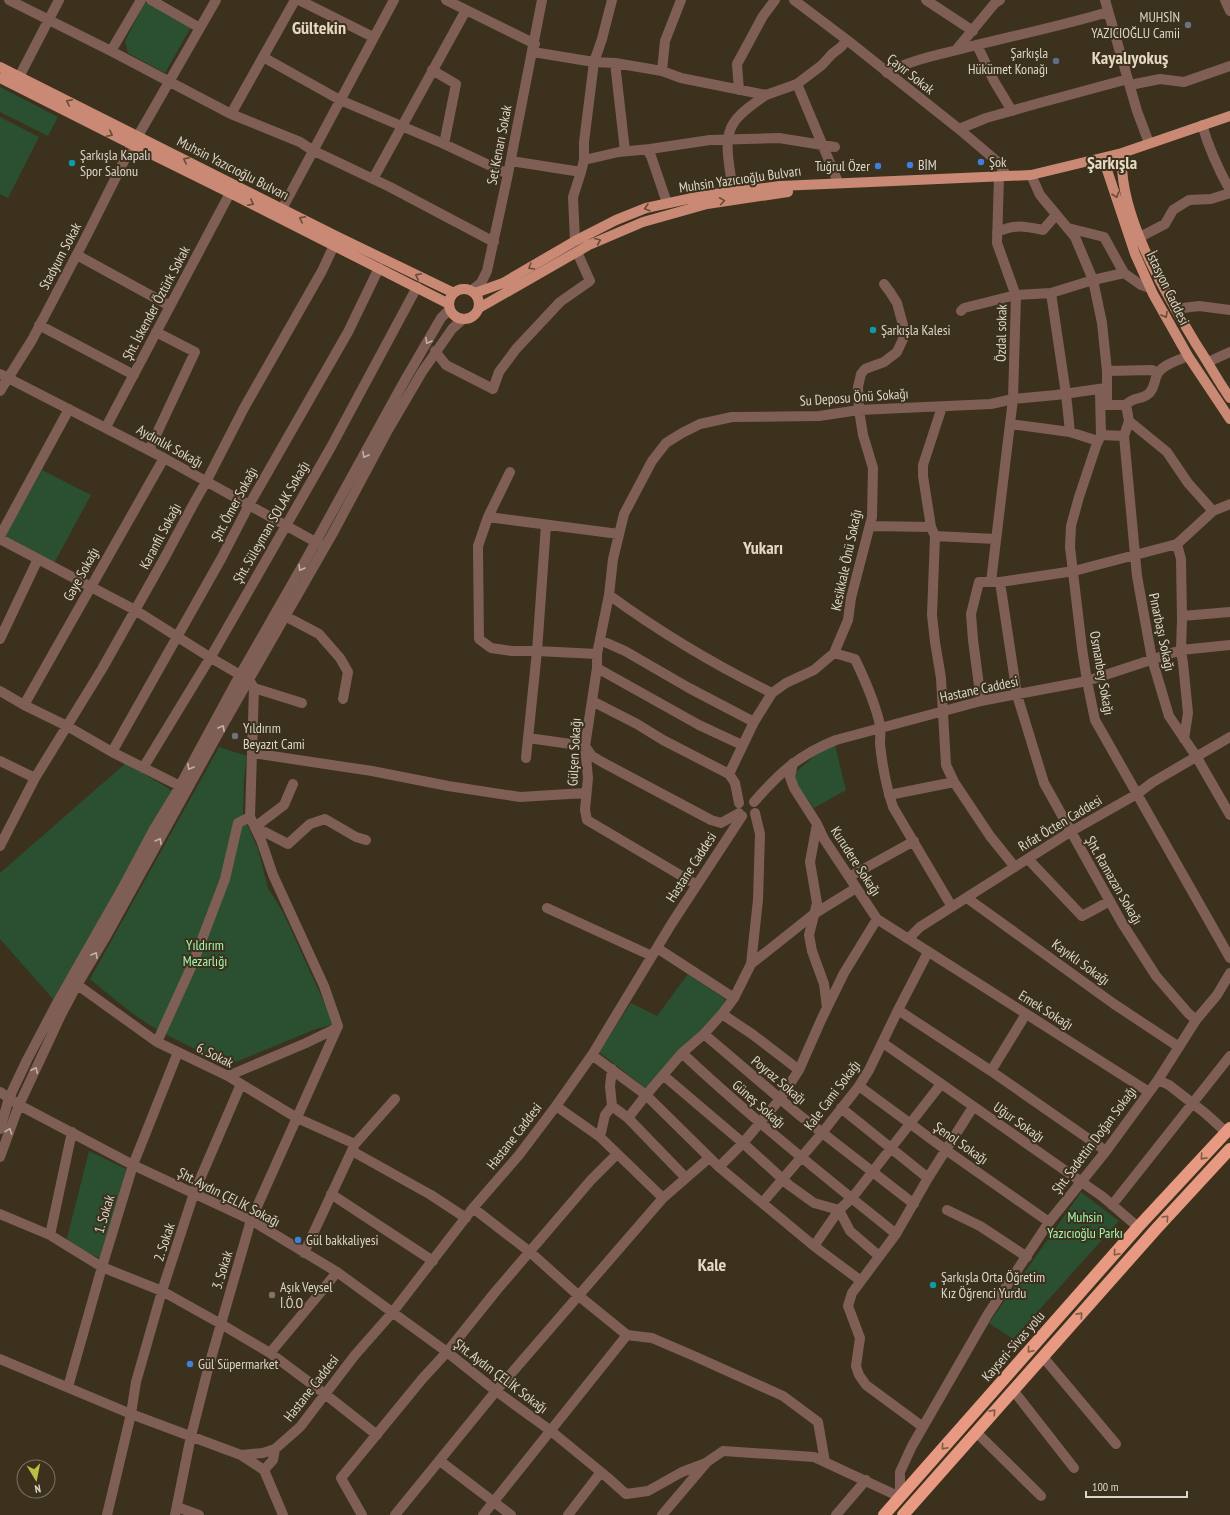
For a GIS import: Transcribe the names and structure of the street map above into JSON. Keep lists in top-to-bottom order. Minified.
{"streets":{"highway":["Kayseri-Sivas yolu"],"main road":["Muhsin Yazıcıoğlu Bulvarı","İstasyon Caddesi"],"street":["Çayır Sokak","Set Kenarı Sokak","Stadyum Sokak","Şht. İskender Öztürk Sokak","Özdal sokak","Su Deposu Önü Sokağı","Aydınlık Sokağı","Şht. Ömer Sokağı","Şht. Süleyman SOLAK Sokağı","Karanfil Sokağı","Kesikkale Önü Sokağı","Gaye Sokağı","Pınarbaşı Sokağı","Osmanbey Sokağı","Hastane Caddesi","Gülşen Sokağı","Rıfat Öcten Caddesi","Kurudere Sokağı","Şht. Ramazan Sokağı","Kayıklı Sokağı","Emek Sokağı","6. Sokak","Poyraz Sokağı","Kale Cami Sokağı","Güneş Sokağı","Uğur Sokağı","Şht. Sadettin Doğan Sokağı","Şenol Sokağı","Şht. Aydın ÇELİK Sokağı","1. Sokak","2. Sokak","3. Sokak"]},"crossings":[["Çayır Sokak","Özdal sokak"],["Set Kenarı Sokak","Muhsin Yazıcıoğlu Bulvarı"],["Muhsin Yazıcıoğlu Bulvarı","Stadyum Sokak"],["Muhsin Yazıcıoğlu Bulvarı","Şht. İskender Öztürk Sokak"],["Muhsin Yazıcıoğlu Bulvarı","Şht. Ömer Sokağı"],["Muhsin Yazıcıoğlu Bulvarı","Şht. Süleyman SOLAK Sokağı"],["Muhsin Yazıcıoğlu Bulvarı","Karanfil Sokağı"],["Stadyum Sokak","Aydınlık Sokağı"],["Şht. İskender Öztürk Sokak","Aydınlık Sokağı"],["Özdal sokak","Su Deposu Önü Sokağı"],["Özdal sokak","Şht. Ramazan Sokağı"],["Su Deposu Önü Sokağı","Kesikkale Önü Sokağı"],["Su Deposu Önü Sokağı","Gülşen Sokağı"],["Aydınlık Sokağı","Şht. Ömer Sokağı"],["Aydınlık Sokağı","Şht. Süleyman SOLAK Sokağı"],["Aydınlık Sokağı","Karanfil Sokağı"],["Aydınlık Sokağı","Gaye Sokağı"],["Pınarbaşı Sokağı","Hastane Caddesi"],["Pınarbaşı Sokağı","Rıfat Öcten Caddesi"],["Osmanbey Sokağı","Hastane Caddesi"],["Osmanbey Sokağı","Rıfat Öcten Caddesi"],["Hastane Caddesi","Gülşen Sokağı"],["Hastane Caddesi","Kurudere Sokağı"],["Hastane Caddesi","Şht. Ramazan Sokağı"],["Hastane Caddesi","6. Sokak"],["Hastane Caddesi","Şht. Aydın ÇELİK Sokağı"],["Rıfat Öcten Caddesi","Kurudere Sokağı"],["Rıfat Öcten Caddesi","Şht. Ramazan Sokağı"],["Rıfat Öcten Caddesi","Kayıklı Sokağı"],["Kurudere Sokağı","Emek Sokağı"],["Kurudere Sokağı","Kale Cami Sokağı"],["Şht. Ramazan Sokağı","Şht. Sadettin Doğan Sokağı"],["Kayıklı Sokağı","Şht. Sadettin Doğan Sokağı"],["Emek Sokağı","Kale Cami Sokağı"],["Emek Sokağı","Şht. Sadettin Doğan Sokağı"],["6. Sokak","1. Sokak"],["6. Sokak","2. Sokak"],["6. Sokak","3. Sokak"],["Poyraz Sokağı","Kale Cami Sokağı"],["Kale Cami Sokağı","Güneş Sokağı"],["Kale Cami Sokağı","Uğur Sokağı"],["Kale Cami Sokağı","Şenol Sokağı"],["Uğur Sokağı","Şht. Sadettin Doğan Sokağı"],["Uğur Sokağı","Kayseri-Sivas yolu"],["Şht. Sadettin Doğan Sokağı","Şenol Sokağı"],["Şht. Sadettin Doğan Sokağı","Kayseri-Sivas yolu"],["Şht. Aydın ÇELİK Sokağı","1. Sokak"],["Şht. Aydın ÇELİK Sokağı","2. Sokak"],["Şht. Aydın ÇELİK Sokağı","3. Sokak"]],"districts":["Gültekin","Kayalıyokuş","Şarkışla","Yukarı","Kale"],"parks":["Yıldırım Mezarlığı","Muhsin Yazıcıoğlu Parkı"],"places":["MUHSİN YAZICIOĞLU Camii","Şarkışla Hükümet Konağı","Şok","Şarkışla Kapalı Spor Salonu","BİM","Tuğrul Özer","Şarkışla Kalesi","Yıldırım Beyazıt Cami","Gül bakkaliyesi","Şarkışla Orta Öğretim Kız Öğrenci Yurdu","Aşık Veysel İ.Ö.O","Gül Süpermarket"],"scale_bar":"100 m","north":"bottom"}
